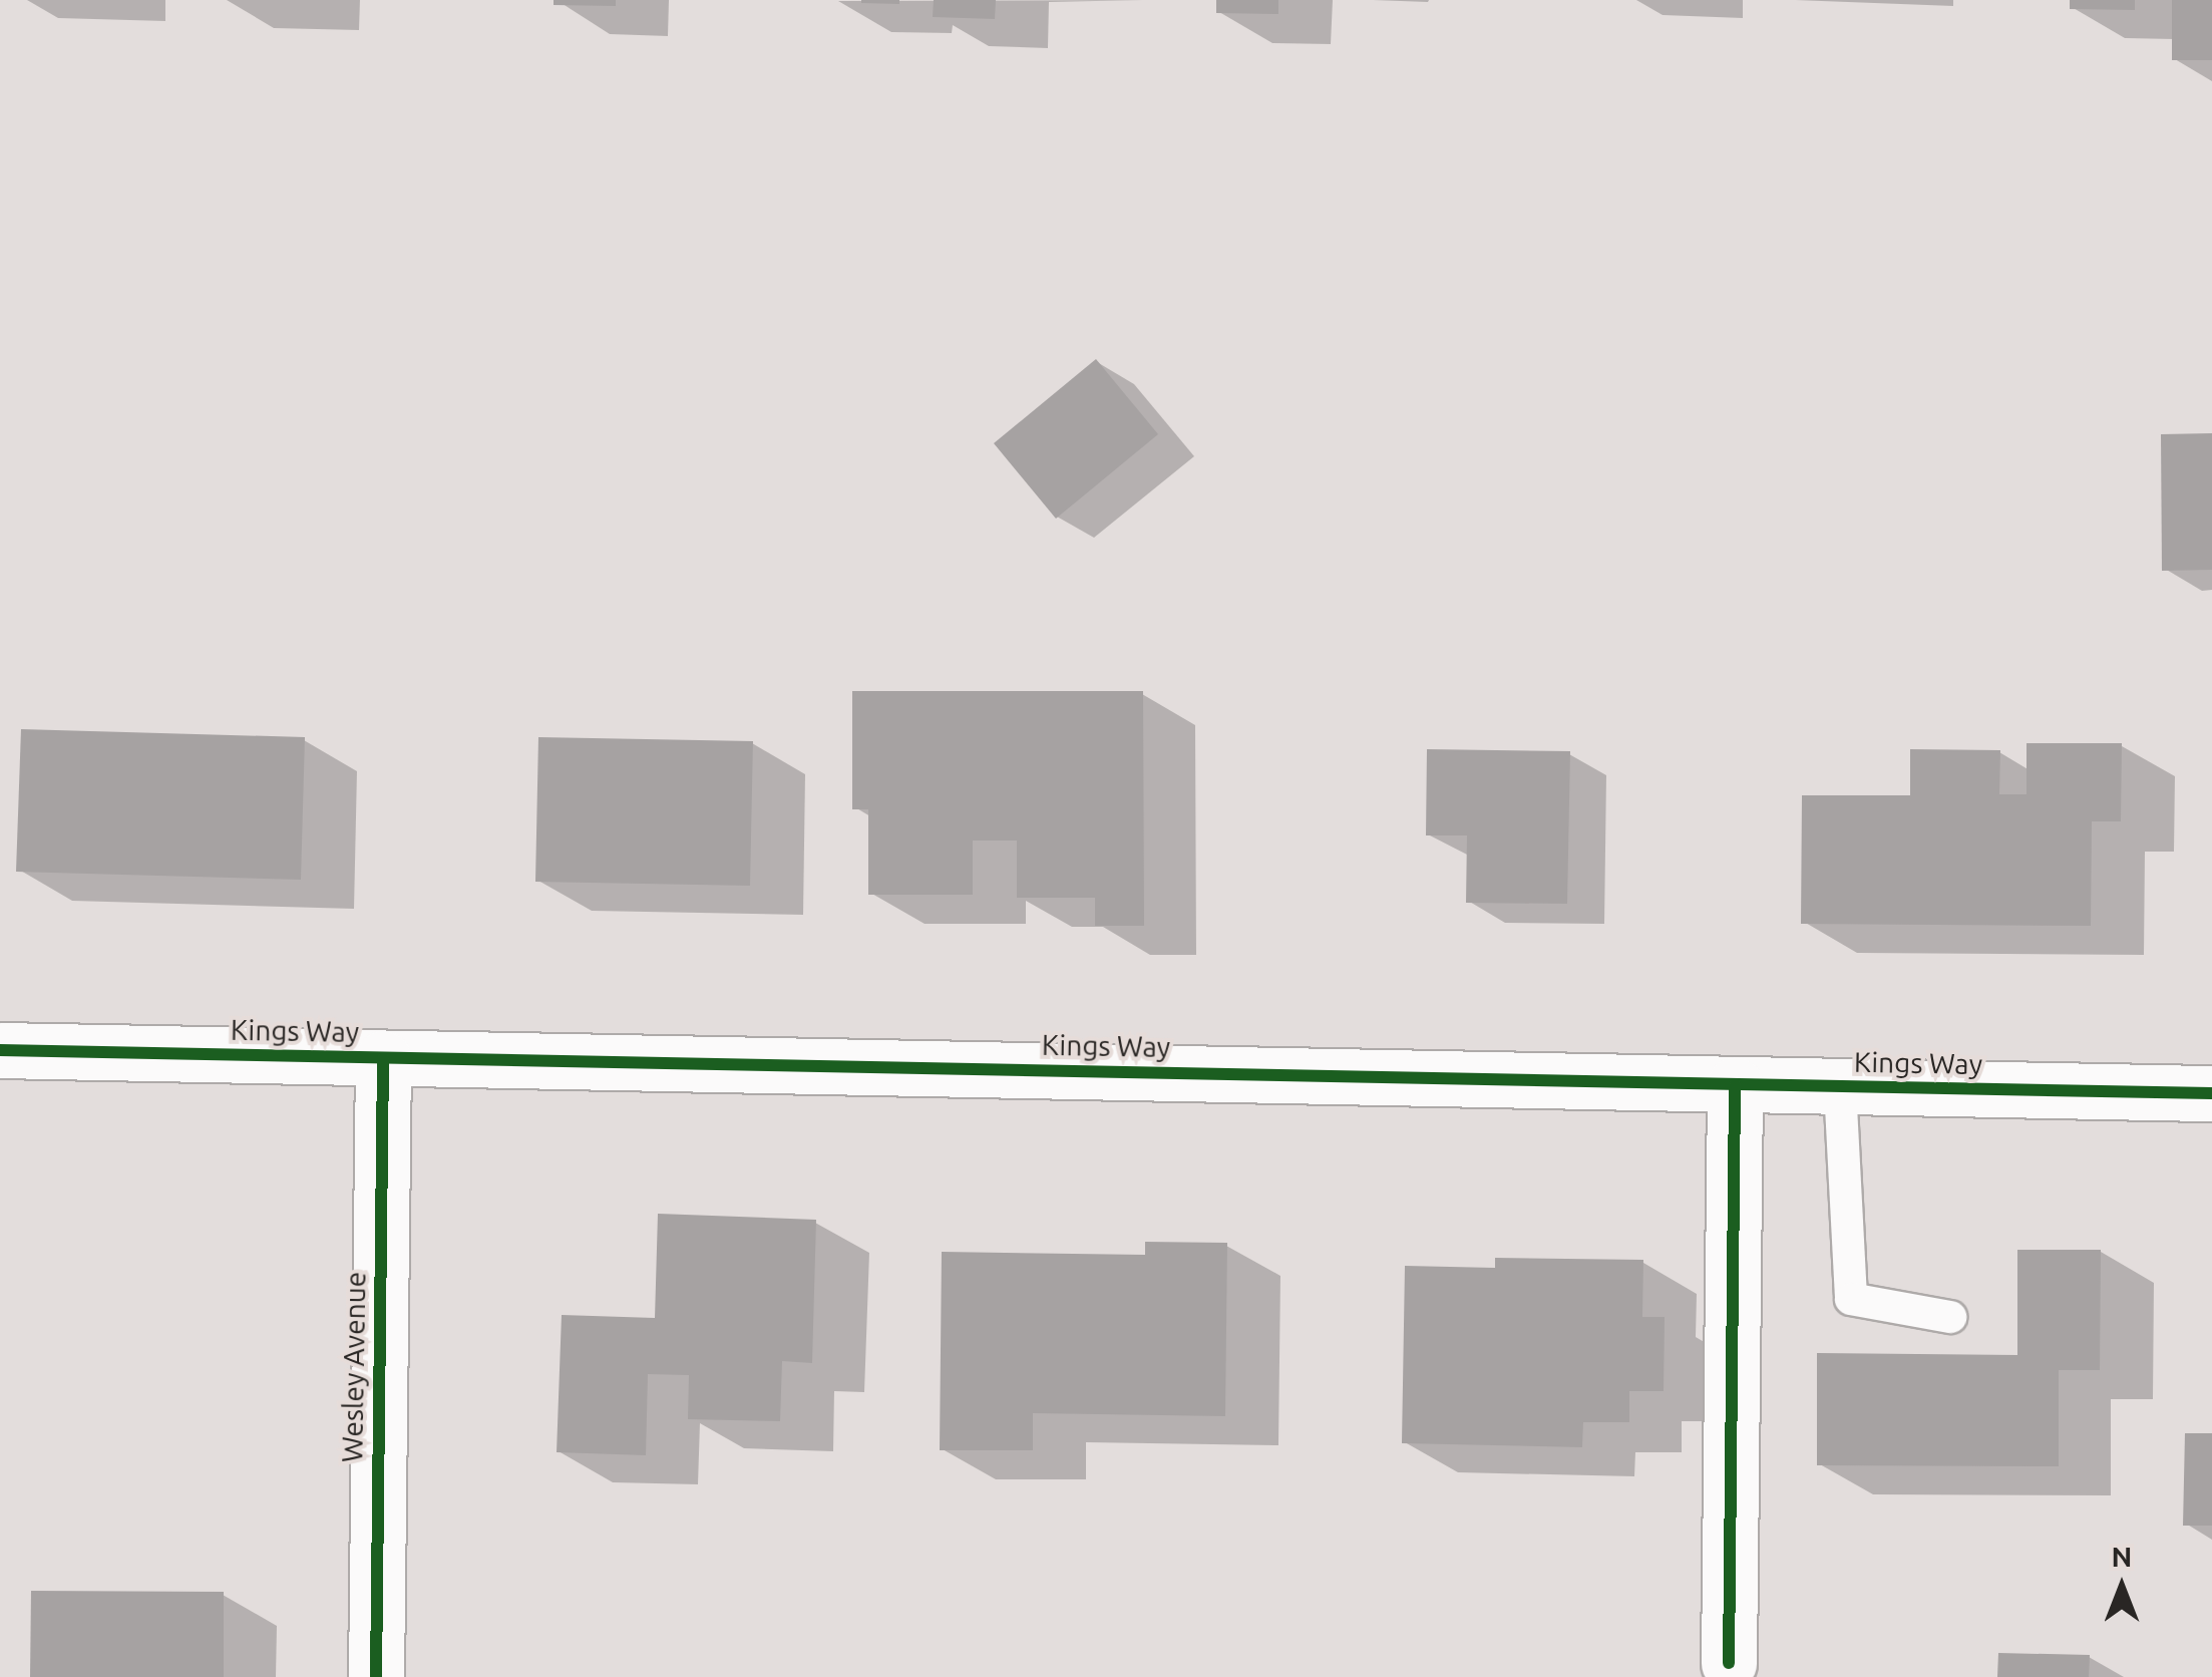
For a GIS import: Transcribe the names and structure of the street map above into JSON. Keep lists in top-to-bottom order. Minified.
{"streets":{"street":["Kings Way","Wesley Avenue"]},"crossings":[["Kings Way","Wesley Avenue"]],"north":"top"}
